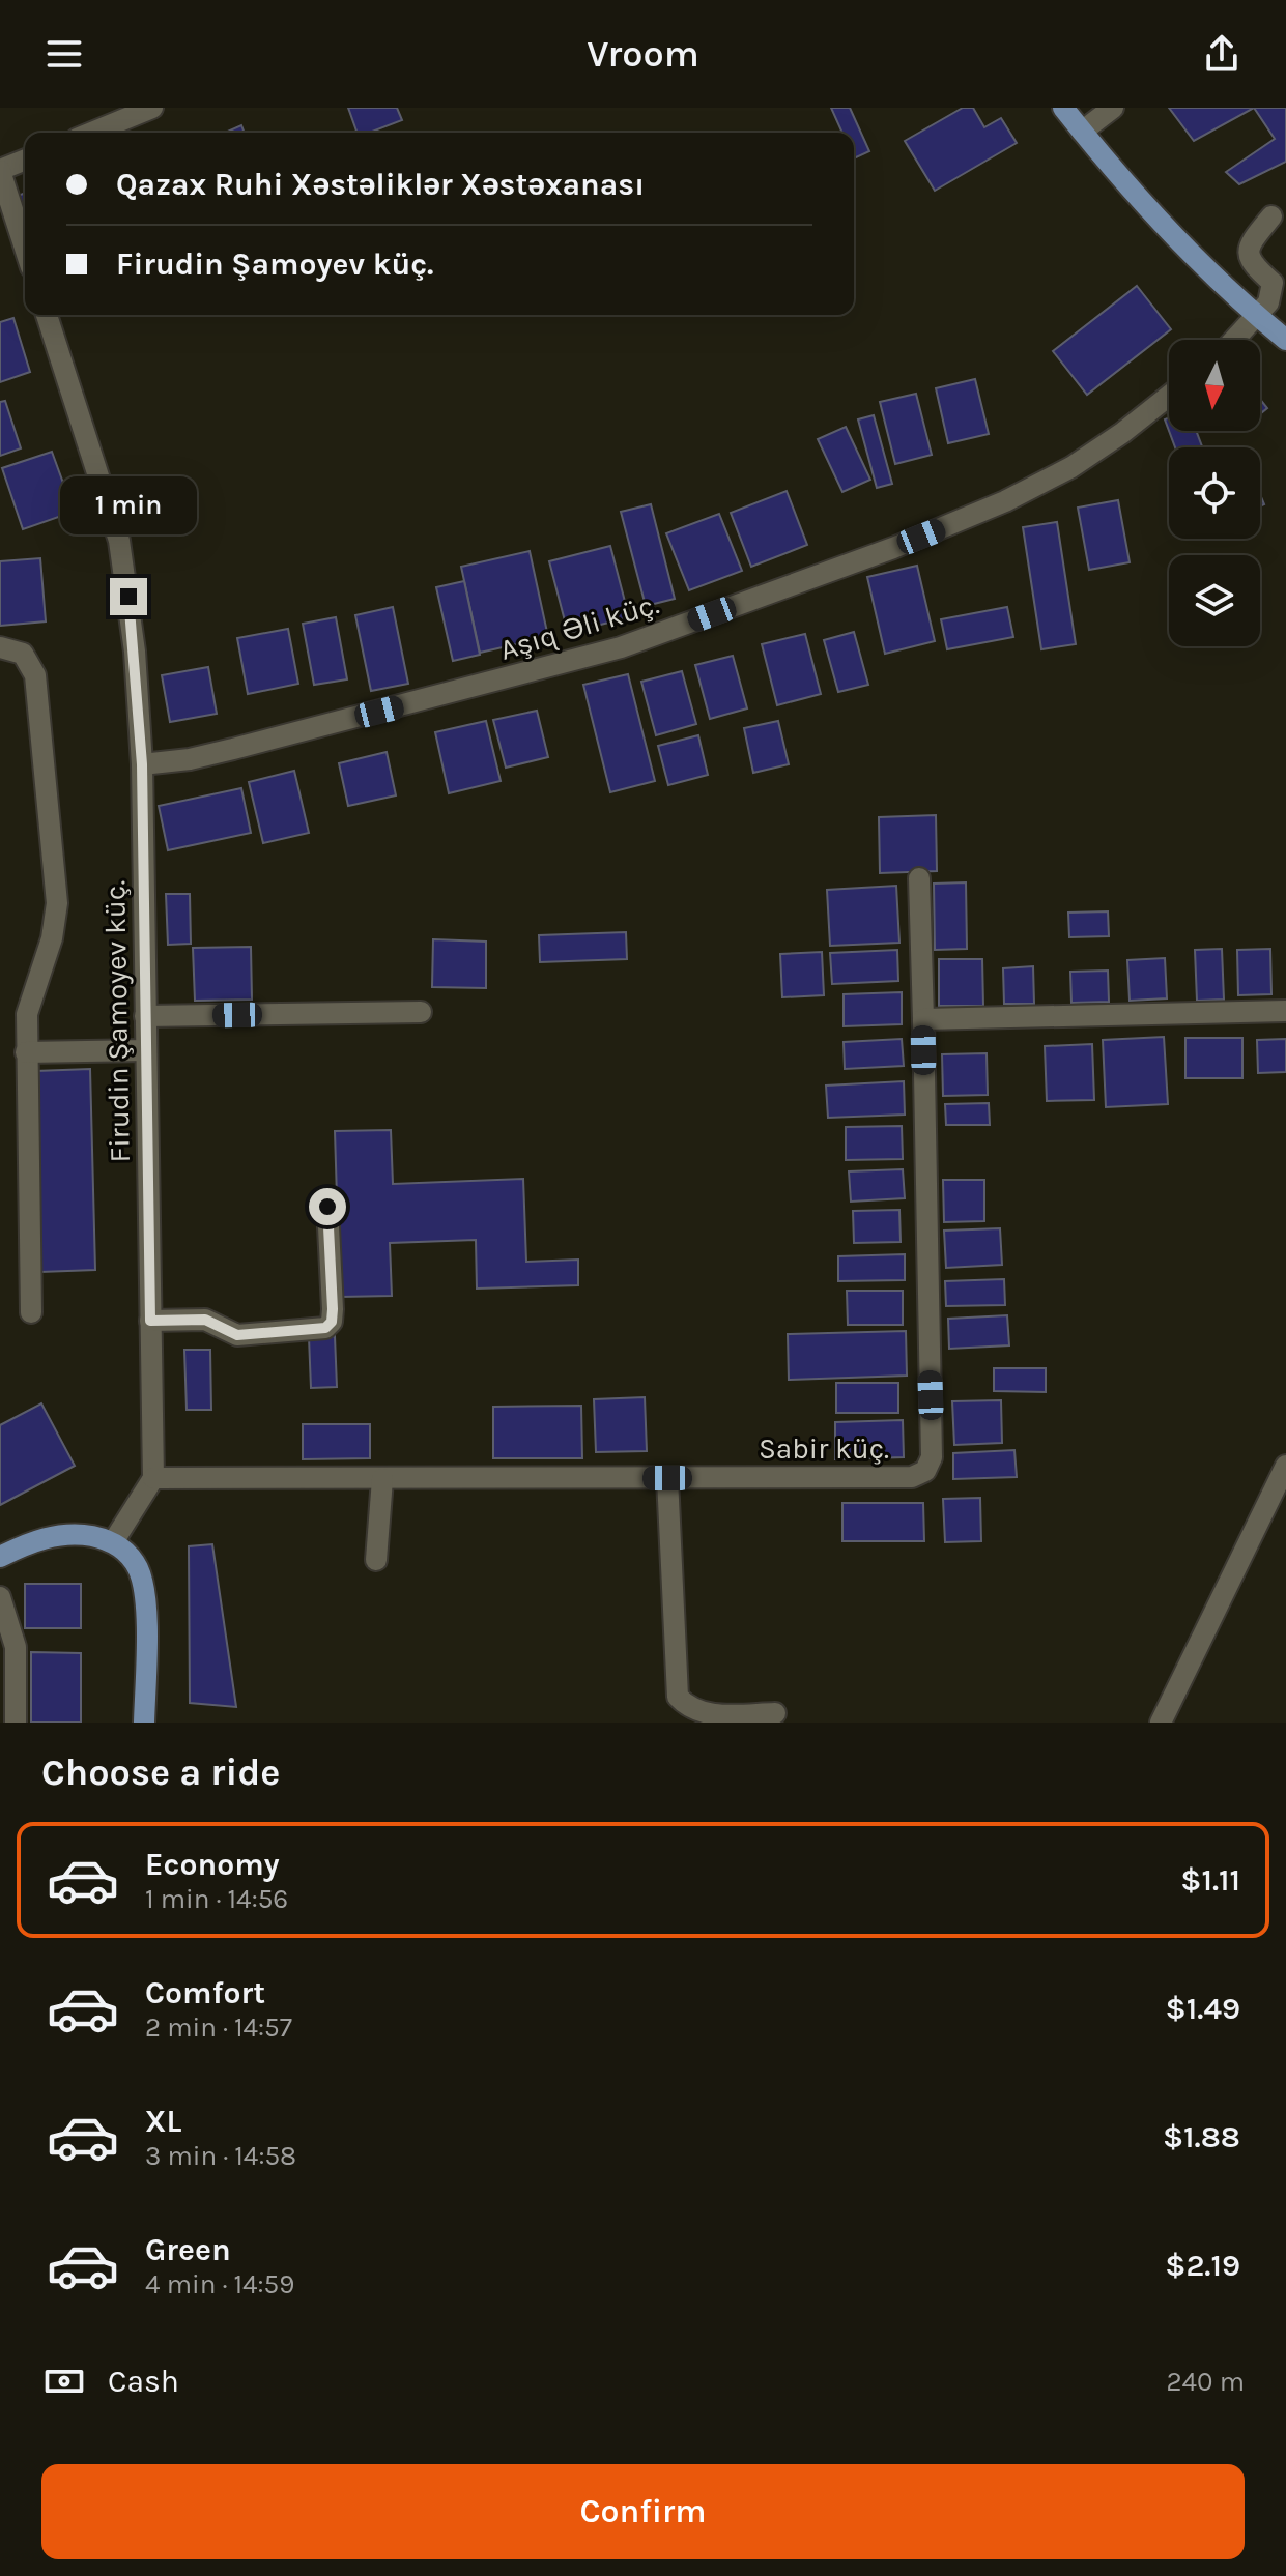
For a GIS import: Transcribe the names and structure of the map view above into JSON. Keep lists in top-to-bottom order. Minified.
{"streets":{"street":["Aşıq Əli küç.","Firudin Şamoyev küç.","Sabir küç."]},"crossings":[["Aşıq Əli küç.","Firudin Şamoyev küç."],["Firudin Şamoyev küç.","Sabir küç."]],"north":"bottom","page":{"header":"Vroom","banner":["Qazax Ruhi Xəstəliklər Xəstəxanası","Firudin Şamoyev küç."],"bubble":"1 min","heading":"Choose a ride","list":[{"name":"Economy","note":"1 min · 14:56","value":"$1.11"},{"name":"Comfort","note":"2 min · 14:57","value":"$1.49"},{"name":"XL","note":"3 min · 14:58","value":"$1.88"},{"name":"Green","note":"4 min · 14:59","value":"$2.19"}],"pay":["Cash","240 m"],"buttons":"Confirm"}}
